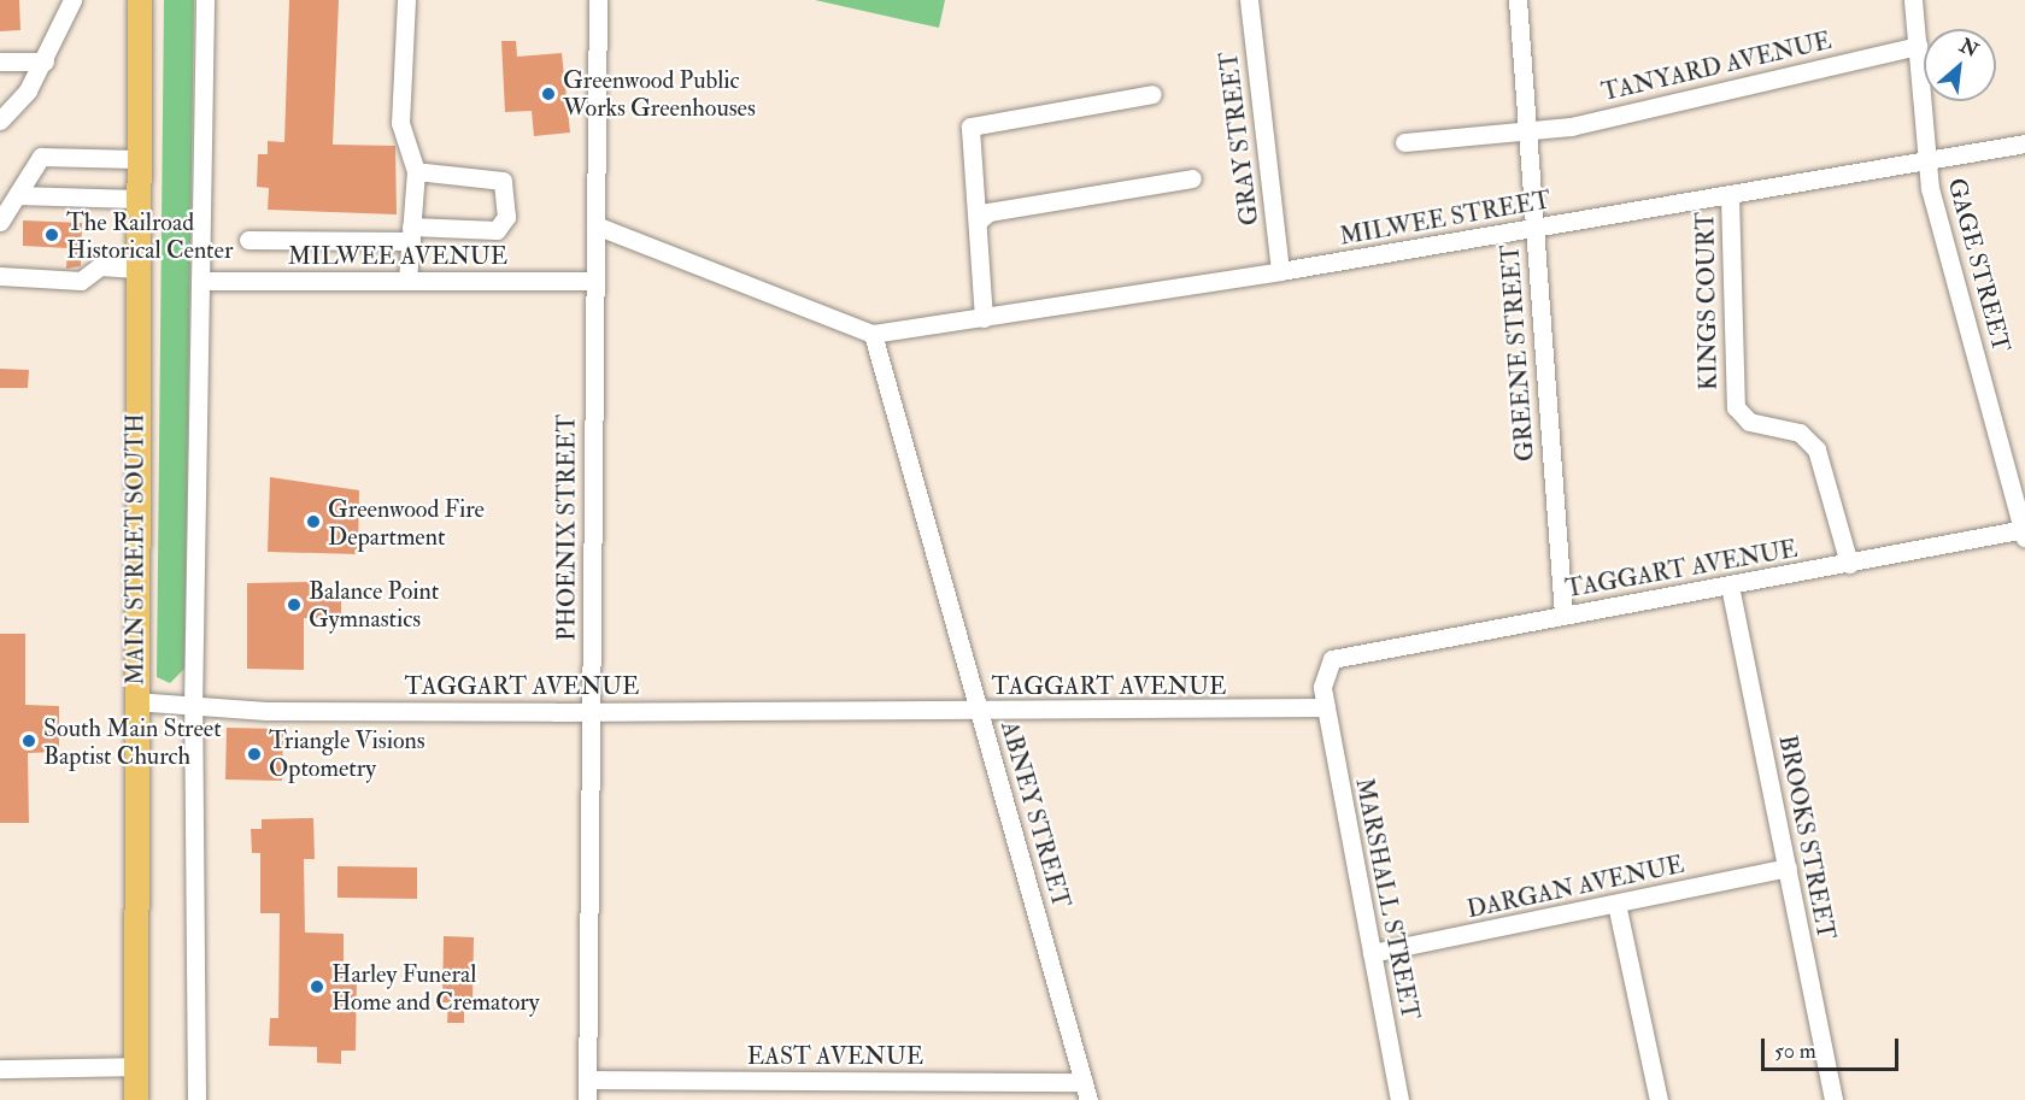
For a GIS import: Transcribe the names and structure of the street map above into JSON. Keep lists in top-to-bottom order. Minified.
{"streets":{"main road":["MAIN STREET SOUTH"],"street":["TANYARD AVENUE","GRAY STREET","MILWEE STREET","MILWEE AVENUE","GAGE STREET","KINGS COURT","GREENE STREET","PHOENIX STREET","TAGGART AVENUE","ABNEY STREET","BROOKS STREET","DARGAN AVENUE","MARSHALL STREET","EAST AVENUE"]},"crossings":[["TANYARD AVENUE","GAGE STREET"],["TANYARD AVENUE","GREENE STREET"],["GRAY STREET","MILWEE STREET"],["MILWEE STREET","GAGE STREET"],["MILWEE STREET","KINGS COURT"],["MILWEE STREET","GREENE STREET"],["MILWEE STREET","ABNEY STREET"],["MILWEE AVENUE","PHOENIX STREET"],["GAGE STREET","TAGGART AVENUE"],["KINGS COURT","TAGGART AVENUE"],["GREENE STREET","TAGGART AVENUE"],["PHOENIX STREET","TAGGART AVENUE"],["PHOENIX STREET","EAST AVENUE"],["MAIN STREET SOUTH","TAGGART AVENUE"],["TAGGART AVENUE","ABNEY STREET"],["TAGGART AVENUE","BROOKS STREET"],["TAGGART AVENUE","MARSHALL STREET"],["ABNEY STREET","EAST AVENUE"],["BROOKS STREET","DARGAN AVENUE"],["DARGAN AVENUE","MARSHALL STREET"]],"places":["Greenwood Public Works Greenhouses","The Railroad Historical Center","Greenwood Fire Department","Balance Point Gymnastics","South Main Street Baptist Church","Triangle Visions Optometry","Harley Funeral Home and Crematory"],"scale_bar":"50 m","north":"top right"}
